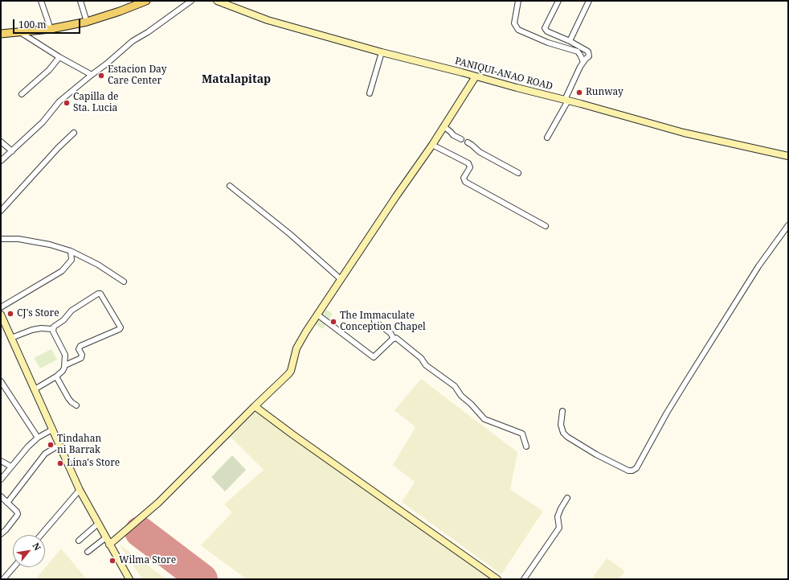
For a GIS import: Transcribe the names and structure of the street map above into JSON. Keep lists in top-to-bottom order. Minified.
{"streets":{"street":["PANIQUI-ANAO ROAD"]},"districts":["Matalapitap"],"places":["Estacion Day Care Center","Runway","Capilla de Sta. Lucia","CJ's Store","The Immaculate Conception Chapel","Tindahan ni Barrak","Lina's Store","Wilma Store"],"scale_bar":"100 m","north":"top right"}
